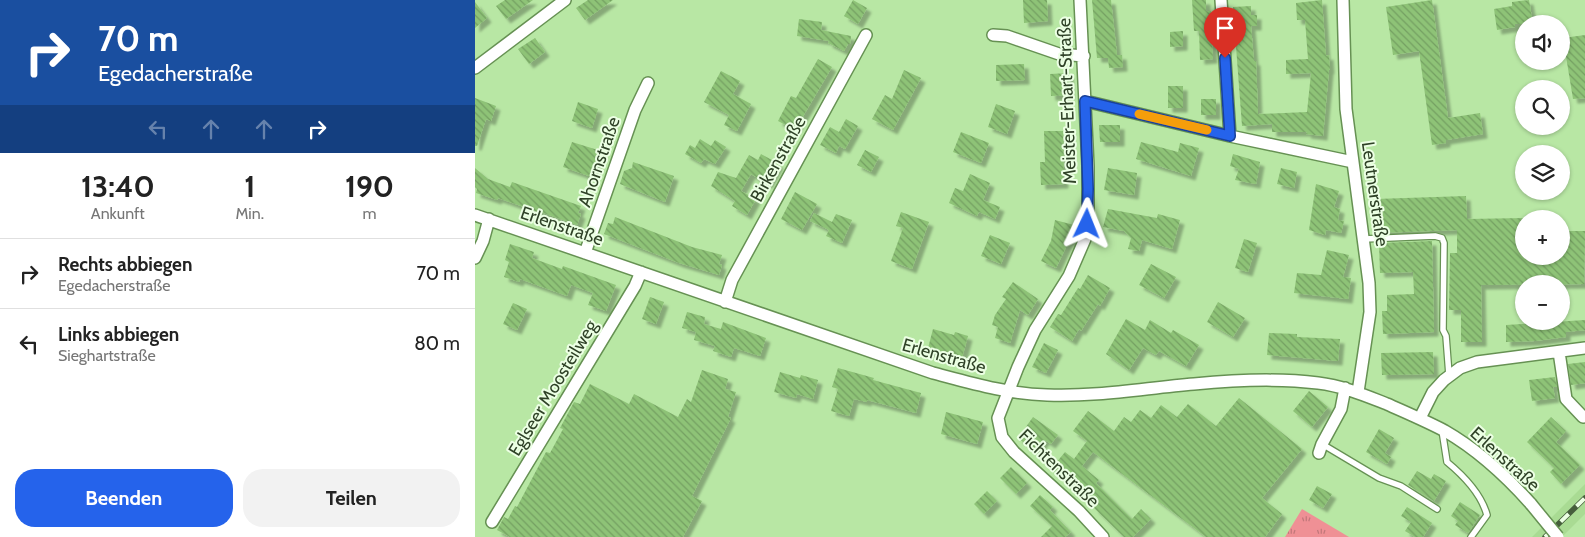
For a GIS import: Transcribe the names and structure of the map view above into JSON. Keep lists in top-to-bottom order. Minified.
{"streets":{"street":["Meister-Erhart-Straße","Birkenstraße","Ahornstraße","Leutnerstraße","Erlenstraße","Eglseer Moosteilweg","Fichtenstraße"]},"crossings":[["Meister-Erhart-Straße","Erlenstraße"],["Meister-Erhart-Straße","Fichtenstraße"],["Birkenstraße","Erlenstraße"],["Ahornstraße","Erlenstraße"],["Leutnerstraße","Erlenstraße"],["Erlenstraße","Eglseer Moosteilweg"],["Erlenstraße","Fichtenstraße"]],"page":{"turn":["70 m","Egedacherstraße"],"map_buttons":["+","−"],"eta":["13:40","Ankunft","1","Min.","190","m"],"list":[{"name":"Rechts abbiegen","note":"Egedacherstraße","value":"70 m"},{"name":"Links abbiegen","note":"Sieghartstraße","value":"80 m"}],"buttons":["Beenden","Teilen"]}}
